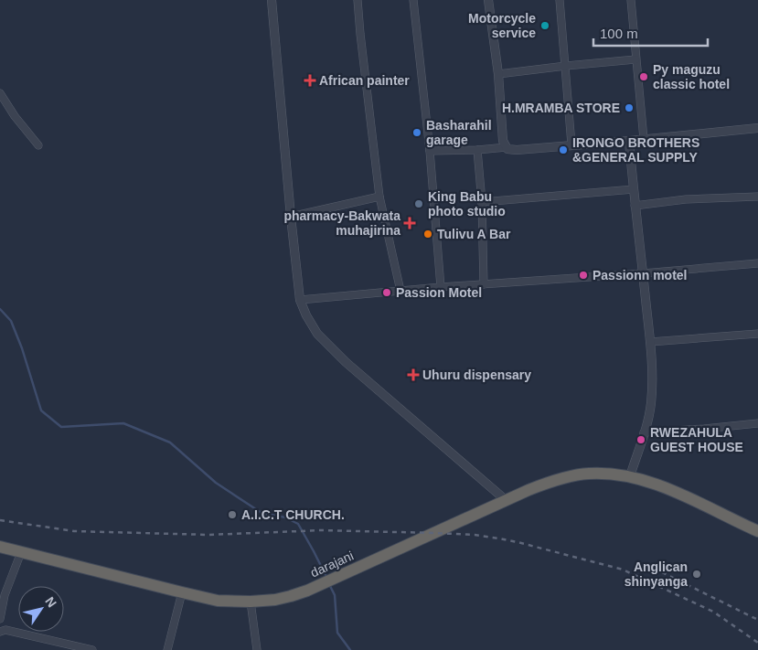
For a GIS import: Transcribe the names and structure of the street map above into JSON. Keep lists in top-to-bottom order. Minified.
{"streets":{"highway":["darajani"]},"places":{"other":["Motorcycle service","Py maguzu classic hotel","H.MRAMBA STORE","Basharahil garage","IRONGO BROTHERS &GENERAL SUPPLY","King Babu photo studio","Tulivu A Bar","Passionn motel","Passion Motel","RWEZAHULA GUEST HOUSE","A.I.C.T CHURCH.","Anglican shinyanga"],"health":["African painter","pharmacy-Bakwata muhajirina","Uhuru dispensary"]},"scale_bar":"100 m","north":"top right"}
